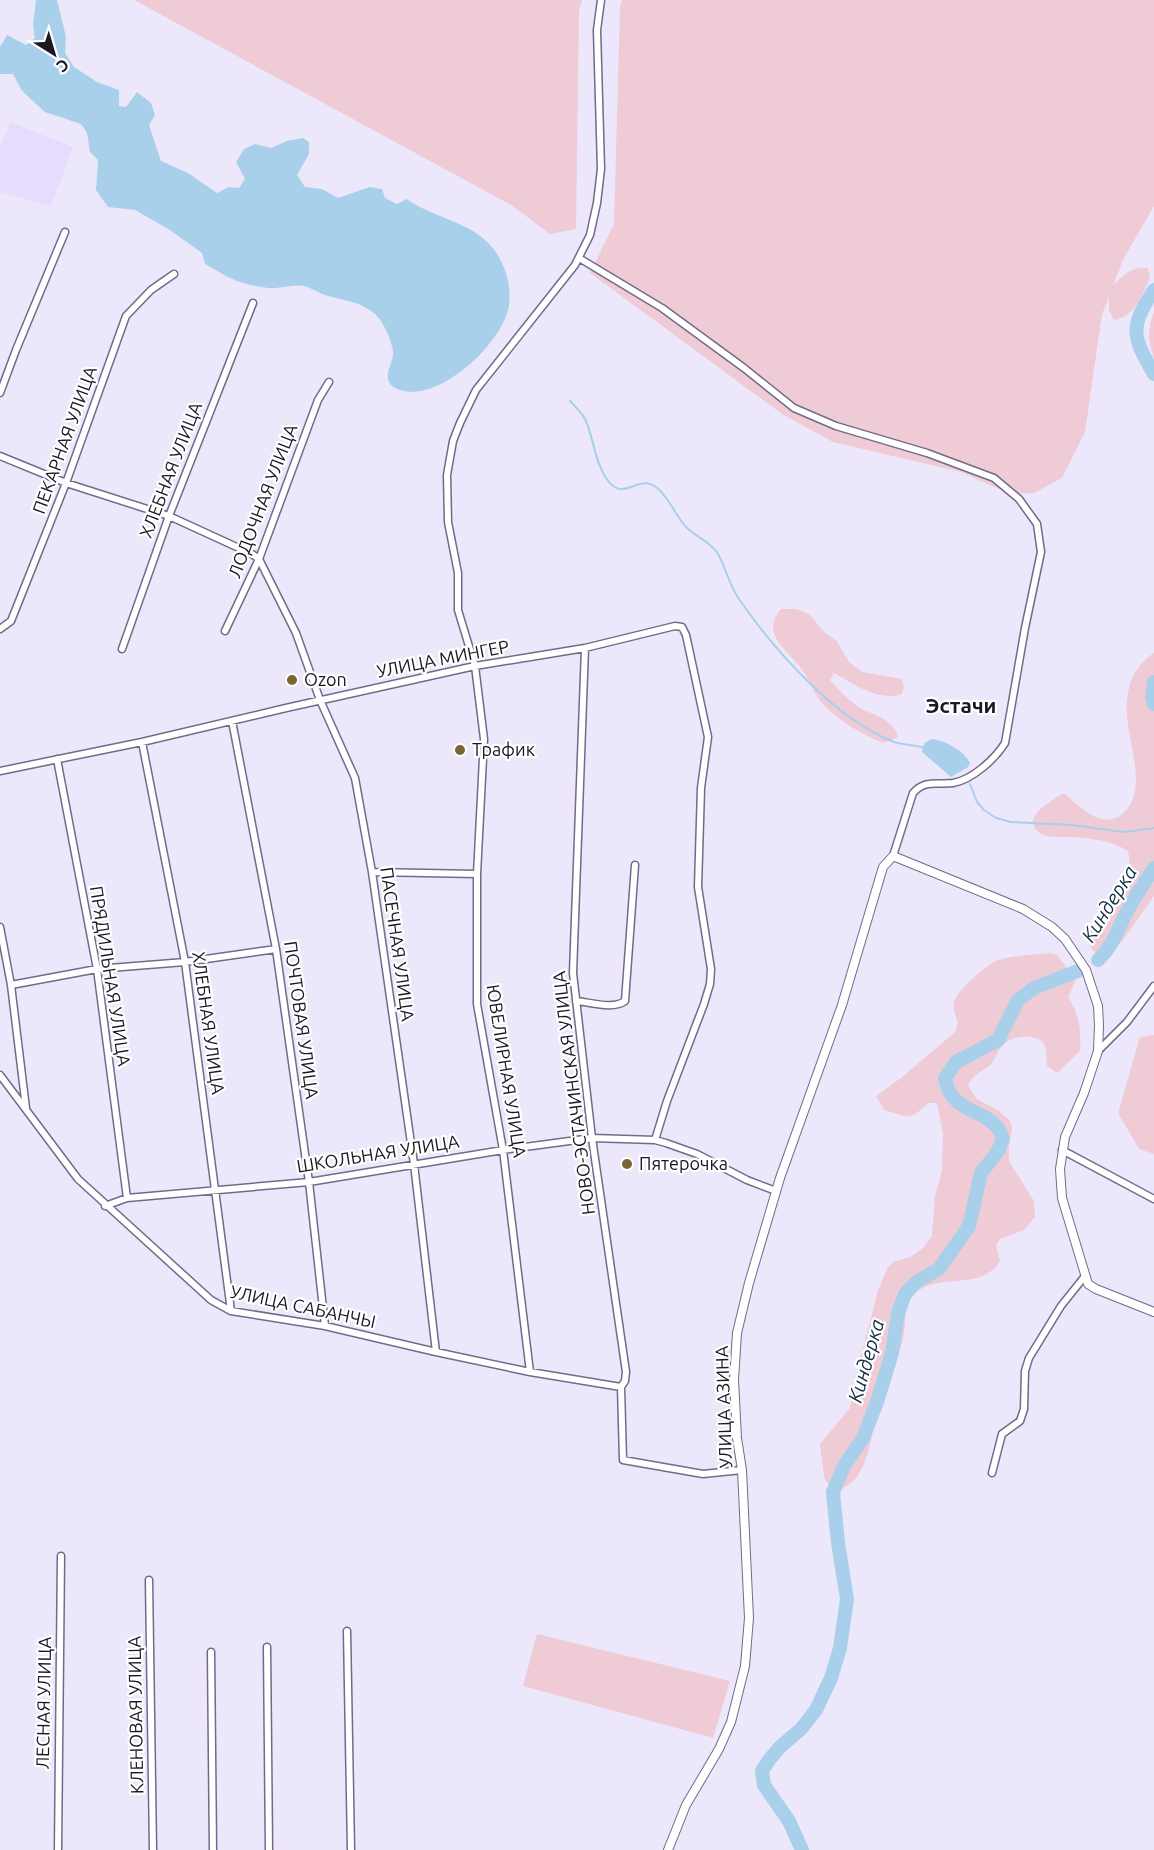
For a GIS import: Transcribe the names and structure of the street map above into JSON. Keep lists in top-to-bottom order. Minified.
{"streets":{"street":["ПЕКАРНАЯ УЛИЦА","ХЛЕБНАЯ УЛИЦА","ЛОДОЧНАЯ УЛИЦА","УЛИЦА МИНГЕР","ПАСЕЧНАЯ УЛИЦА","ПРЯДИЛЬНАЯ УЛИЦА","ПОЧТОВАЯ УЛИЦА","ЮВЕЛИРНАЯ УЛИЦА","НОВО-ЭСТАЧИНСКАЯ УЛИЦА","ШКОЛЬНАЯ УЛИЦА","УЛИЦА САБАНЧЫ","УЛИЦА АЗИНА","ЛЕСНАЯ УЛИЦА","КЛЕНОВАЯ УЛИЦА"]},"crossings":[["ХЛЕБНАЯ УЛИЦА","УЛИЦА МИНГЕР"],["ХЛЕБНАЯ УЛИЦА","ШКОЛЬНАЯ УЛИЦА"],["ХЛЕБНАЯ УЛИЦА","УЛИЦА САБАНЧЫ"],["ЛОДОЧНАЯ УЛИЦА","ПАСЕЧНАЯ УЛИЦА"],["УЛИЦА МИНГЕР","ПАСЕЧНАЯ УЛИЦА"],["УЛИЦА МИНГЕР","ПРЯДИЛЬНАЯ УЛИЦА"],["УЛИЦА МИНГЕР","ПОЧТОВАЯ УЛИЦА"],["УЛИЦА МИНГЕР","ЮВЕЛИРНАЯ УЛИЦА"],["УЛИЦА МИНГЕР","НОВО-ЭСТАЧИНСКАЯ УЛИЦА"],["УЛИЦА МИНГЕР","ШКОЛЬНАЯ УЛИЦА"],["ПАСЕЧНАЯ УЛИЦА","ШКОЛЬНАЯ УЛИЦА"],["ПАСЕЧНАЯ УЛИЦА","УЛИЦА САБАНЧЫ"],["ПРЯДИЛЬНАЯ УЛИЦА","ШКОЛЬНАЯ УЛИЦА"],["ПОЧТОВАЯ УЛИЦА","ШКОЛЬНАЯ УЛИЦА"],["ПОЧТОВАЯ УЛИЦА","УЛИЦА САБАНЧЫ"],["ЮВЕЛИРНАЯ УЛИЦА","ШКОЛЬНАЯ УЛИЦА"],["ЮВЕЛИРНАЯ УЛИЦА","УЛИЦА САБАНЧЫ"],["НОВО-ЭСТАЧИНСКАЯ УЛИЦА","ШКОЛЬНАЯ УЛИЦА"],["НОВО-ЭСТАЧИНСКАЯ УЛИЦА","УЛИЦА САБАНЧЫ"],["ШКОЛЬНАЯ УЛИЦА","УЛИЦА САБАНЧЫ"],["ШКОЛЬНАЯ УЛИЦА","УЛИЦА АЗИНА"]],"districts":["Эстачи"],"water":["Киндерка"],"places":["Ozon","Трафик","Пятерочка"],"north":"bottom right"}
